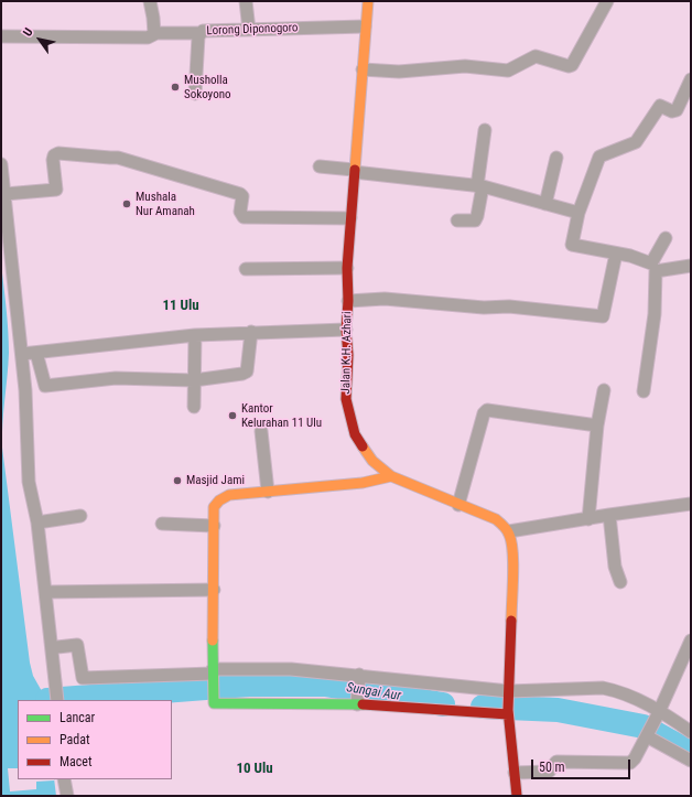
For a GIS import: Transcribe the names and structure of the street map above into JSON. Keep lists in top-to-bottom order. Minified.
{"streets":{"street":["Lorong Diponogoro","Jalan K.H. Azhari"]},"crossings":[["Lorong Diponogoro","Jalan K.H. Azhari"]],"districts":["11 Ulu","10 Ulu"],"water":["Sungai Aur"],"places":["Musholla Sokoyono","Mushala Nur Amanah","Kantor Kelurahan 11 Ulu","Masjid Jami"],"legend":["Lancar","Padat","Macet"],"scale_bar":"50 m","north":"top left"}
